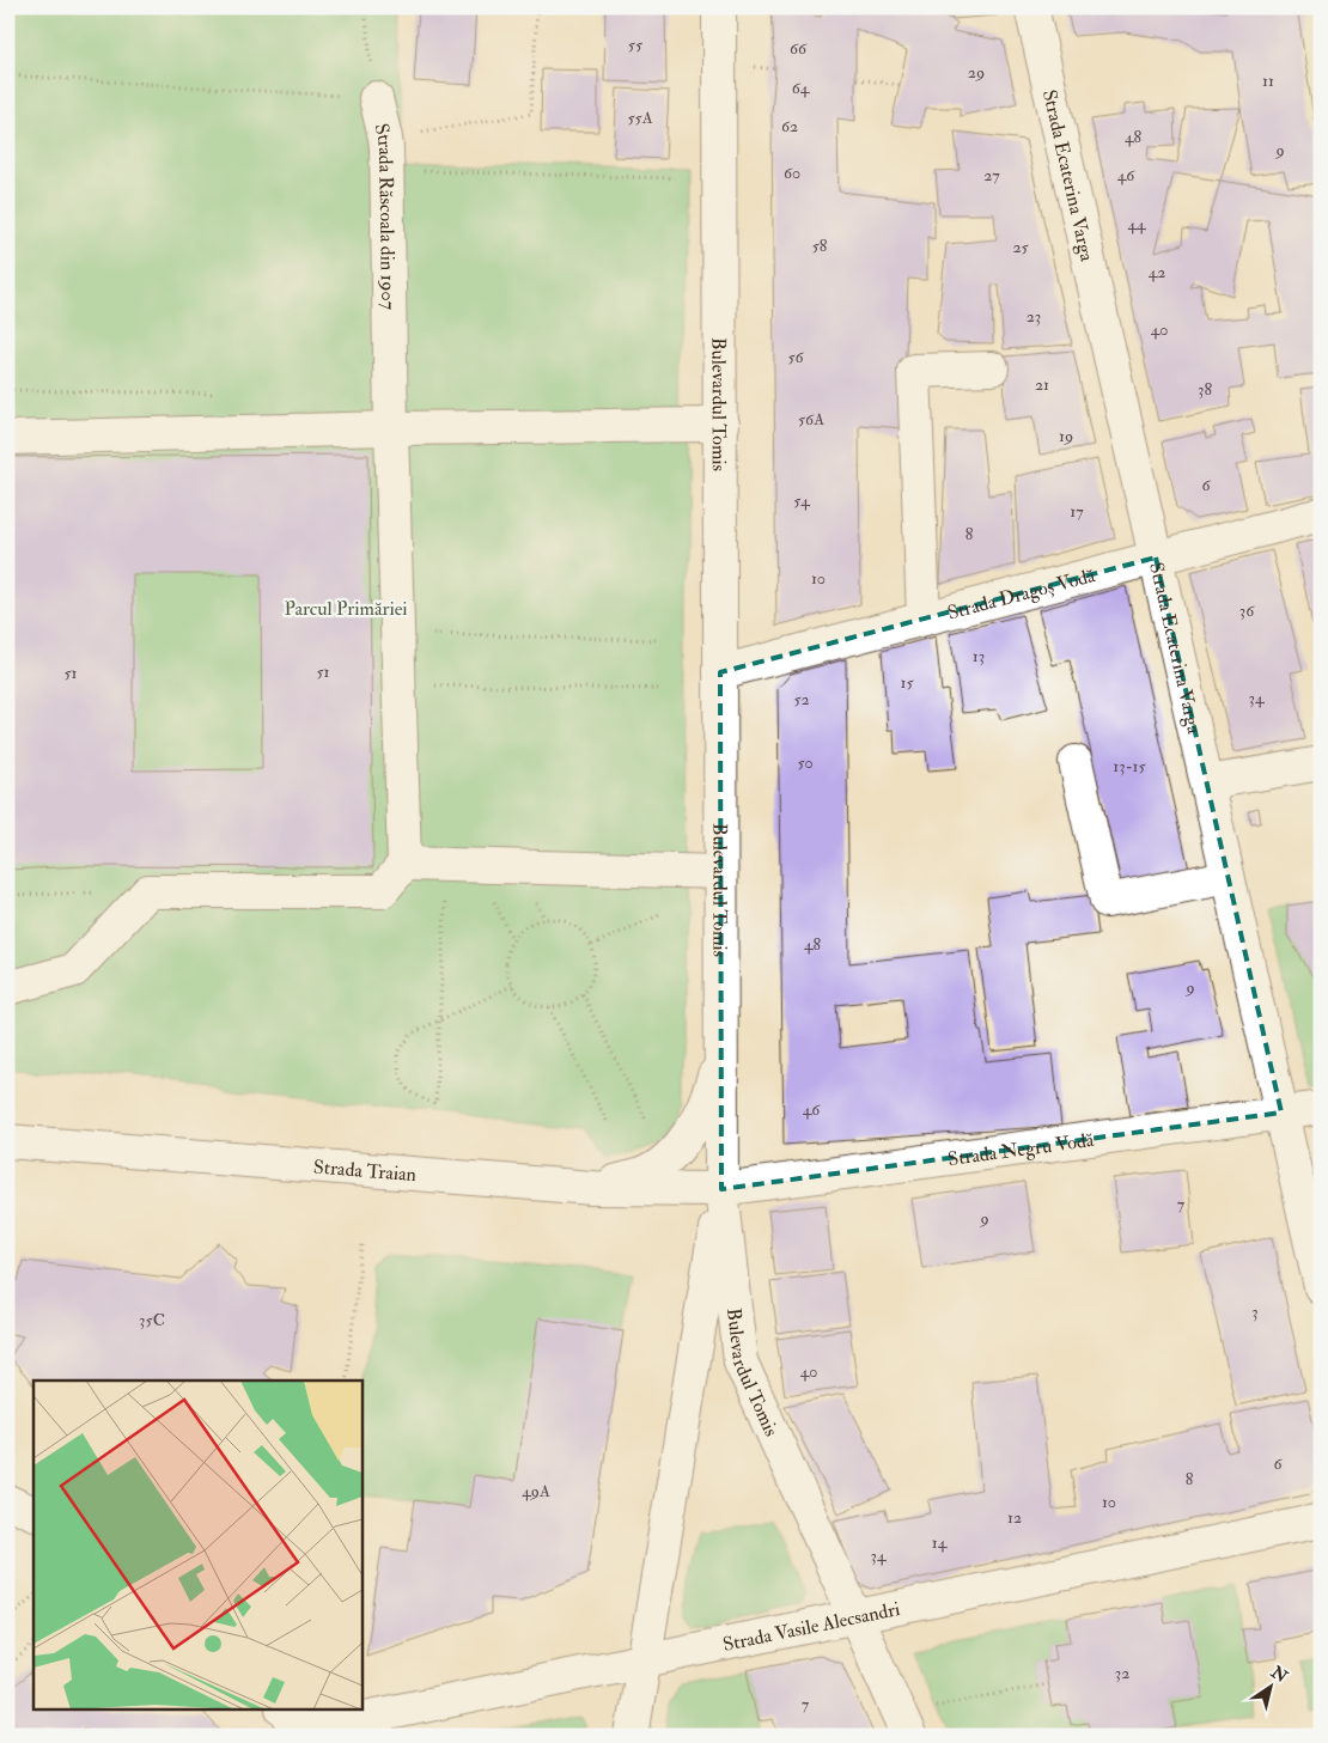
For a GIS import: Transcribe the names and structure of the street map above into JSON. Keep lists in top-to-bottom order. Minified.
{"streets":{"street":["Strada Ecaterina Varga","Strada Răscoala din 1907","Bulevardul Tomis","Strada Dragoș Vodă","Strada Negru Vodă","Strada Traian","Strada Vasile Alecsandri"]},"crossings":[["Strada Ecaterina Varga","Strada Dragoș Vodă"],["Strada Ecaterina Varga","Strada Negru Vodă"],["Bulevardul Tomis","Strada Dragoș Vodă"],["Bulevardul Tomis","Strada Negru Vodă"],["Bulevardul Tomis","Strada Traian"],["Bulevardul Tomis","Strada Vasile Alecsandri"],["Strada Negru Vodă","Strada Traian"]],"parks":["Parcul Primăriei"],"house_numbers":["55","66","29","11","64","55A","62","48","9","60","27","46","44","58","25","42","23","40","56","21","38","56A","19","6","54","17","8","10","36","13","51","51","15","34","52","50","13-15","48","9","46","7","9","3","35C","40","6","8","49A","10","12","14","34","32","7"],"north":"top right"}
